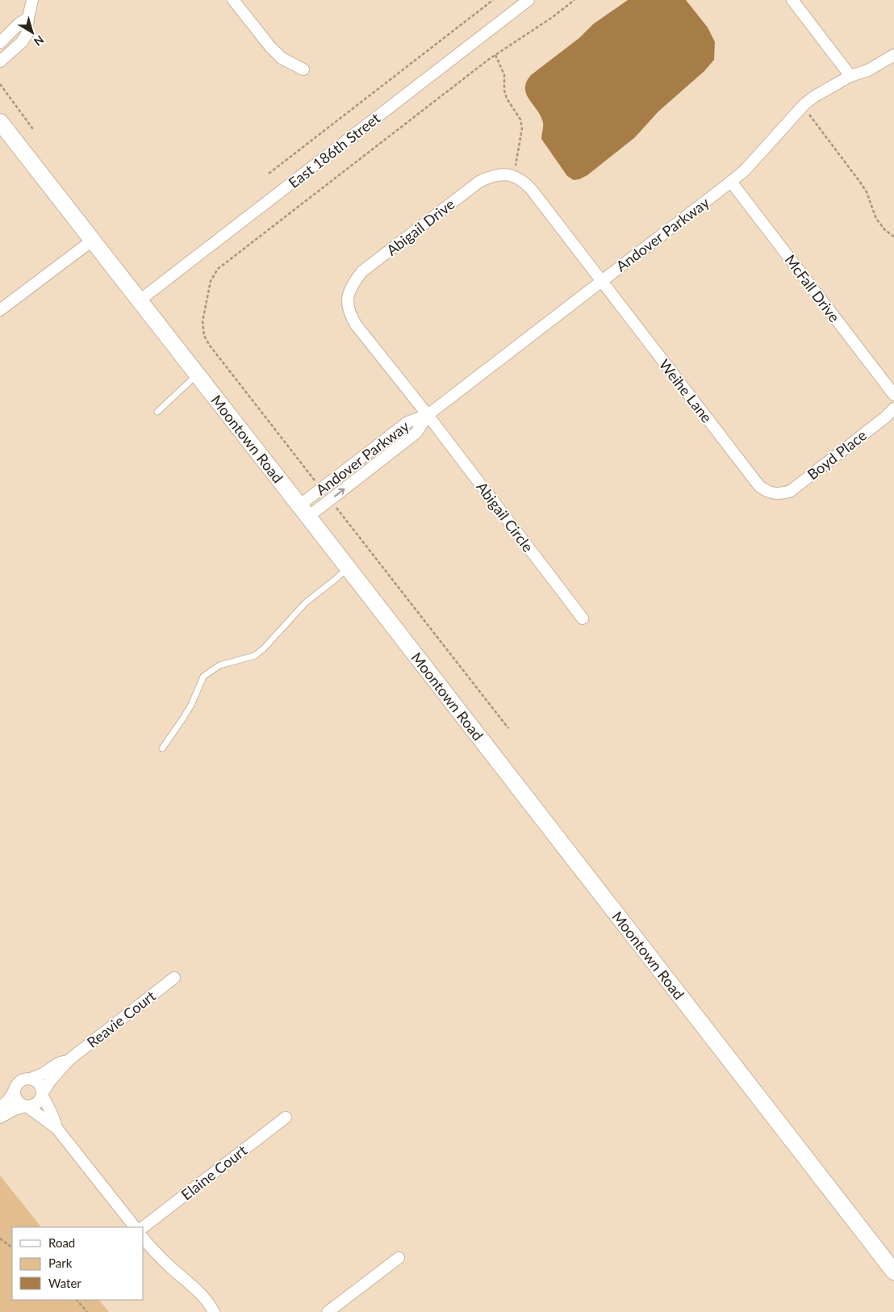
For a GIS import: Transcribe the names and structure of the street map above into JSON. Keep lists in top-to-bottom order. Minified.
{"streets":{"street":["East 186th Street","Abigail Drive","Andover Parkway","McFall Drive","Weihe Lane","Moontown Road","Boyd Place","Abigail Circle","Reavie Court","Elaine Court"]},"crossings":[["East 186th Street","Moontown Road"],["Abigail Drive","Andover Parkway"],["Abigail Drive","Abigail Circle"],["Andover Parkway","McFall Drive"],["Andover Parkway","Weihe Lane"],["Andover Parkway","Moontown Road"],["Andover Parkway","Abigail Circle"],["Weihe Lane","Boyd Place"]],"legend":["Road","Park","Water"],"north":"bottom right"}
